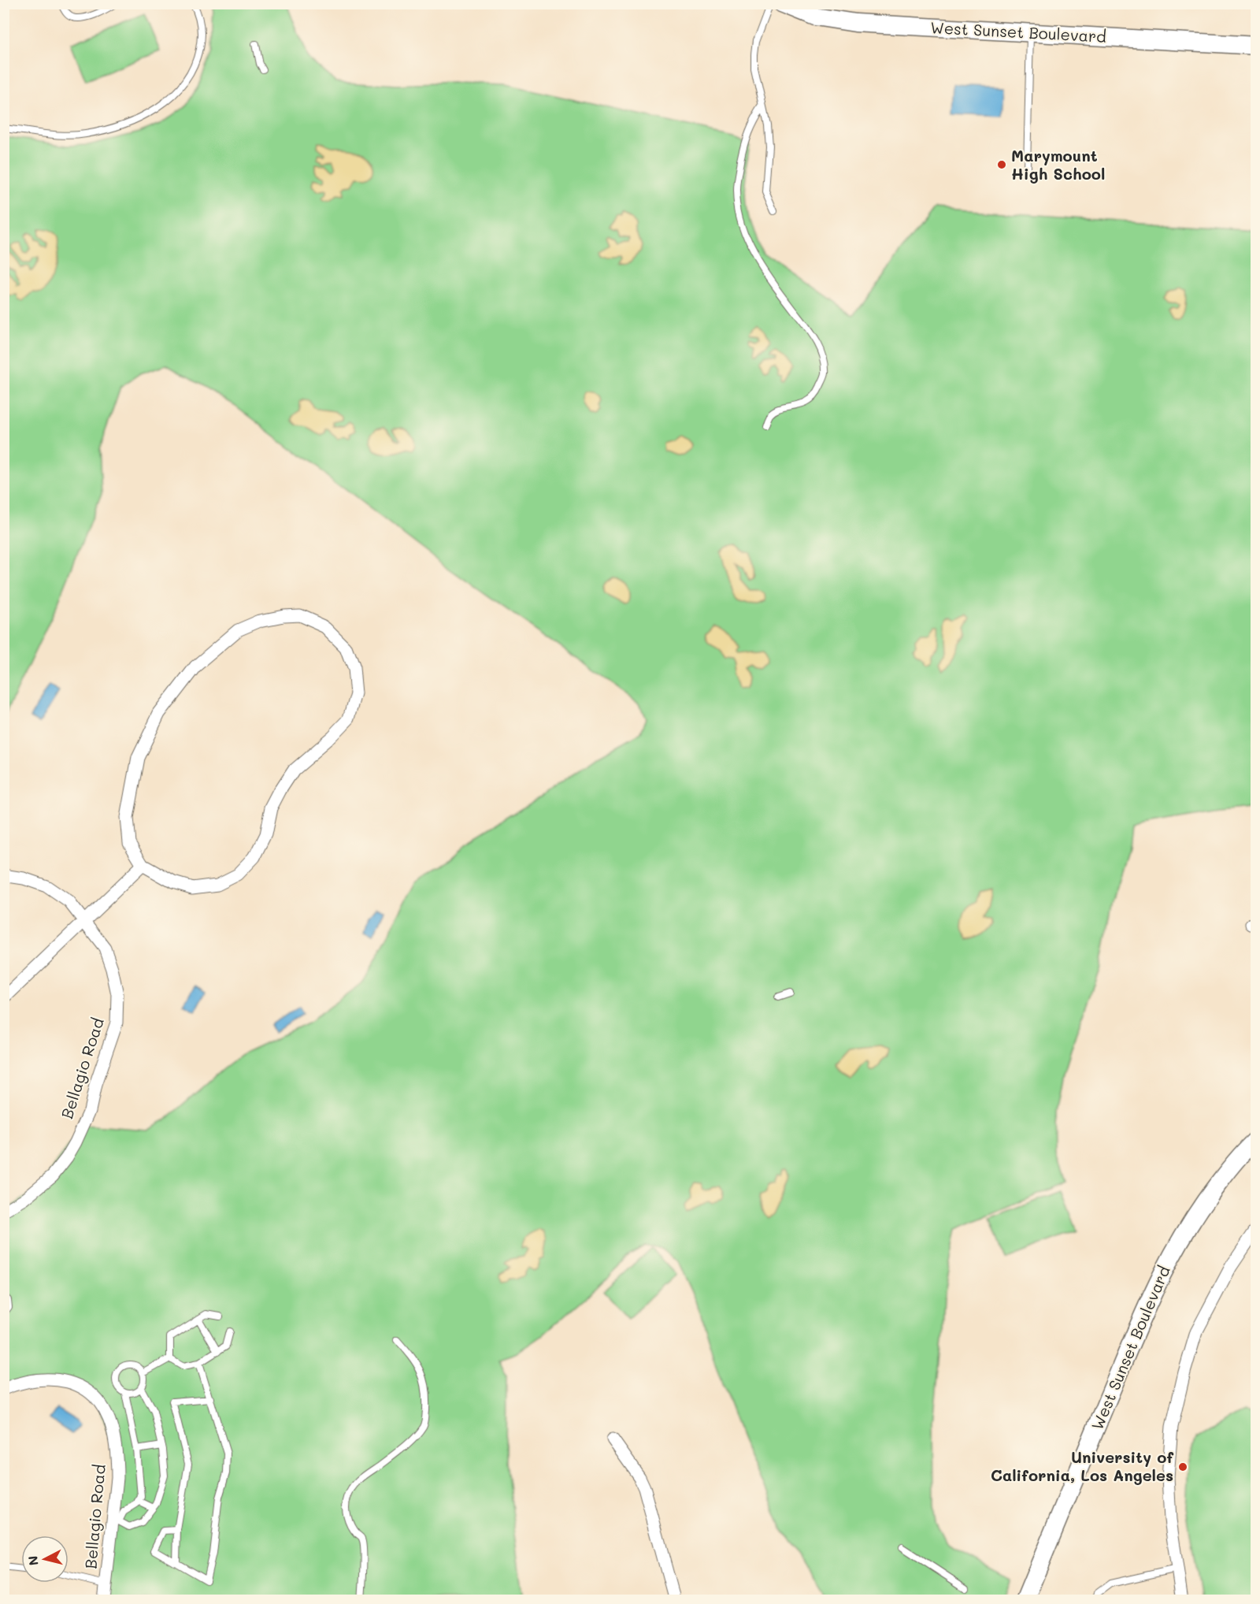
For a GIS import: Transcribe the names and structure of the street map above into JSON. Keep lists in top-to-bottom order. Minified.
{"streets":{"main road":["West Sunset Boulevard"],"street":["Bellagio Road"]},"places":["Marymount High School","University of California, Los Angeles"],"north":"left"}
